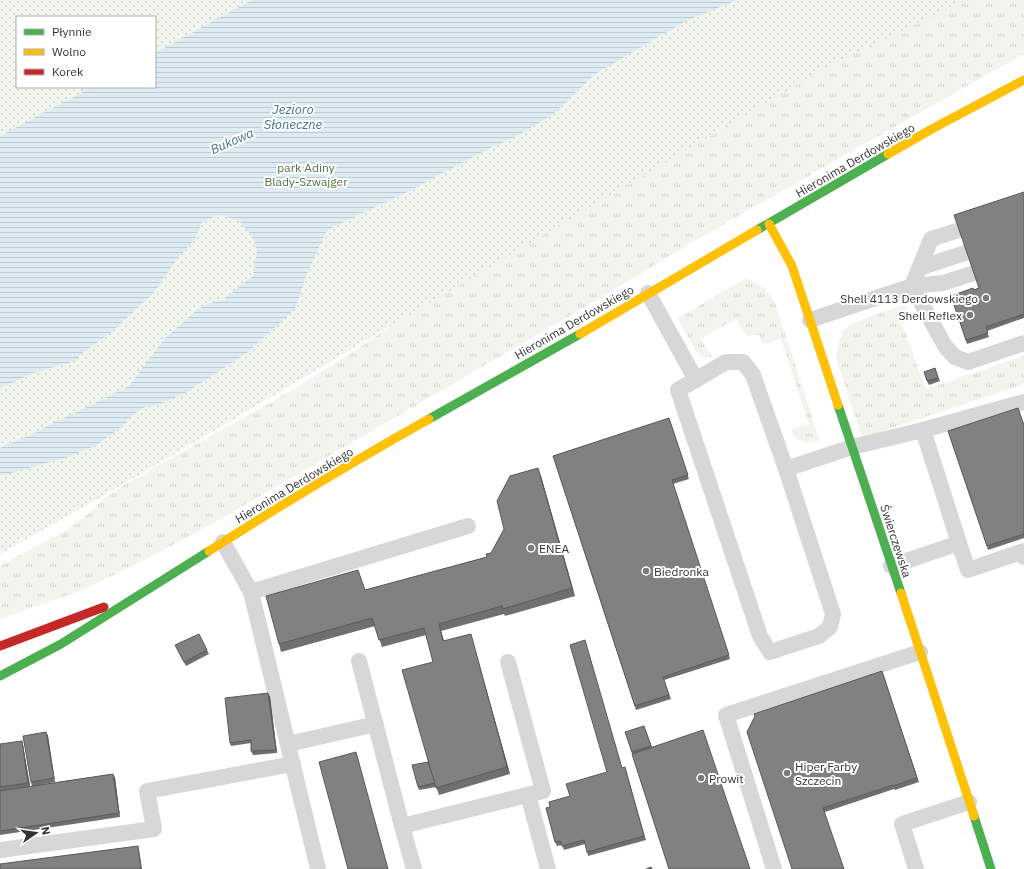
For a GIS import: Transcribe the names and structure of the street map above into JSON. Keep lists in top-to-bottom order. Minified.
{"streets":{"main road":["Hieronima Derdowskiego","Świerczewska"]},"crossings":[["Hieronima Derdowskiego","Świerczewska"]],"water":["Jezioro Słoneczne","Bukowa"],"parks":["park Adiny Blady-Szwajger"],"places":["Shell 4113 Derdowskiego","Shell Reflex","ENEA","Biedronka","Hiper Farby Szczecin","Prowit"],"legend":["Płynnie","Wolno","Korek"],"north":"right"}
